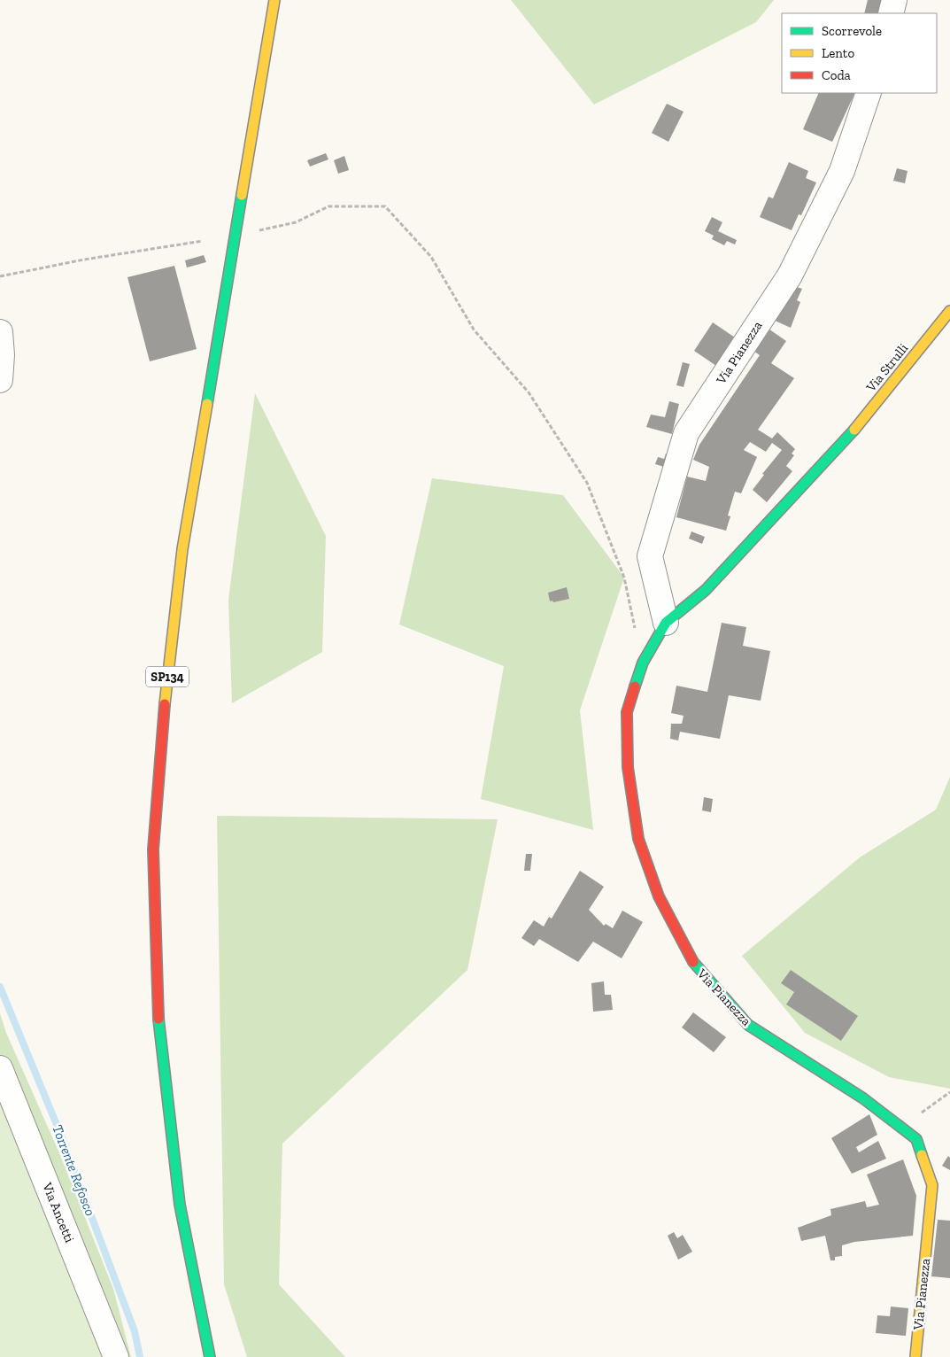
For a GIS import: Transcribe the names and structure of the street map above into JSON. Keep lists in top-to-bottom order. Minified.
{"streets":{"main road":["Via Pianezza","Via Strulli","SP134"],"street":["Via Ancetti"]},"crossings":[["Via Pianezza","Via Strulli"]],"water":["Torrente Refosco"],"legend":["Scorrevole","Lento","Coda"]}
